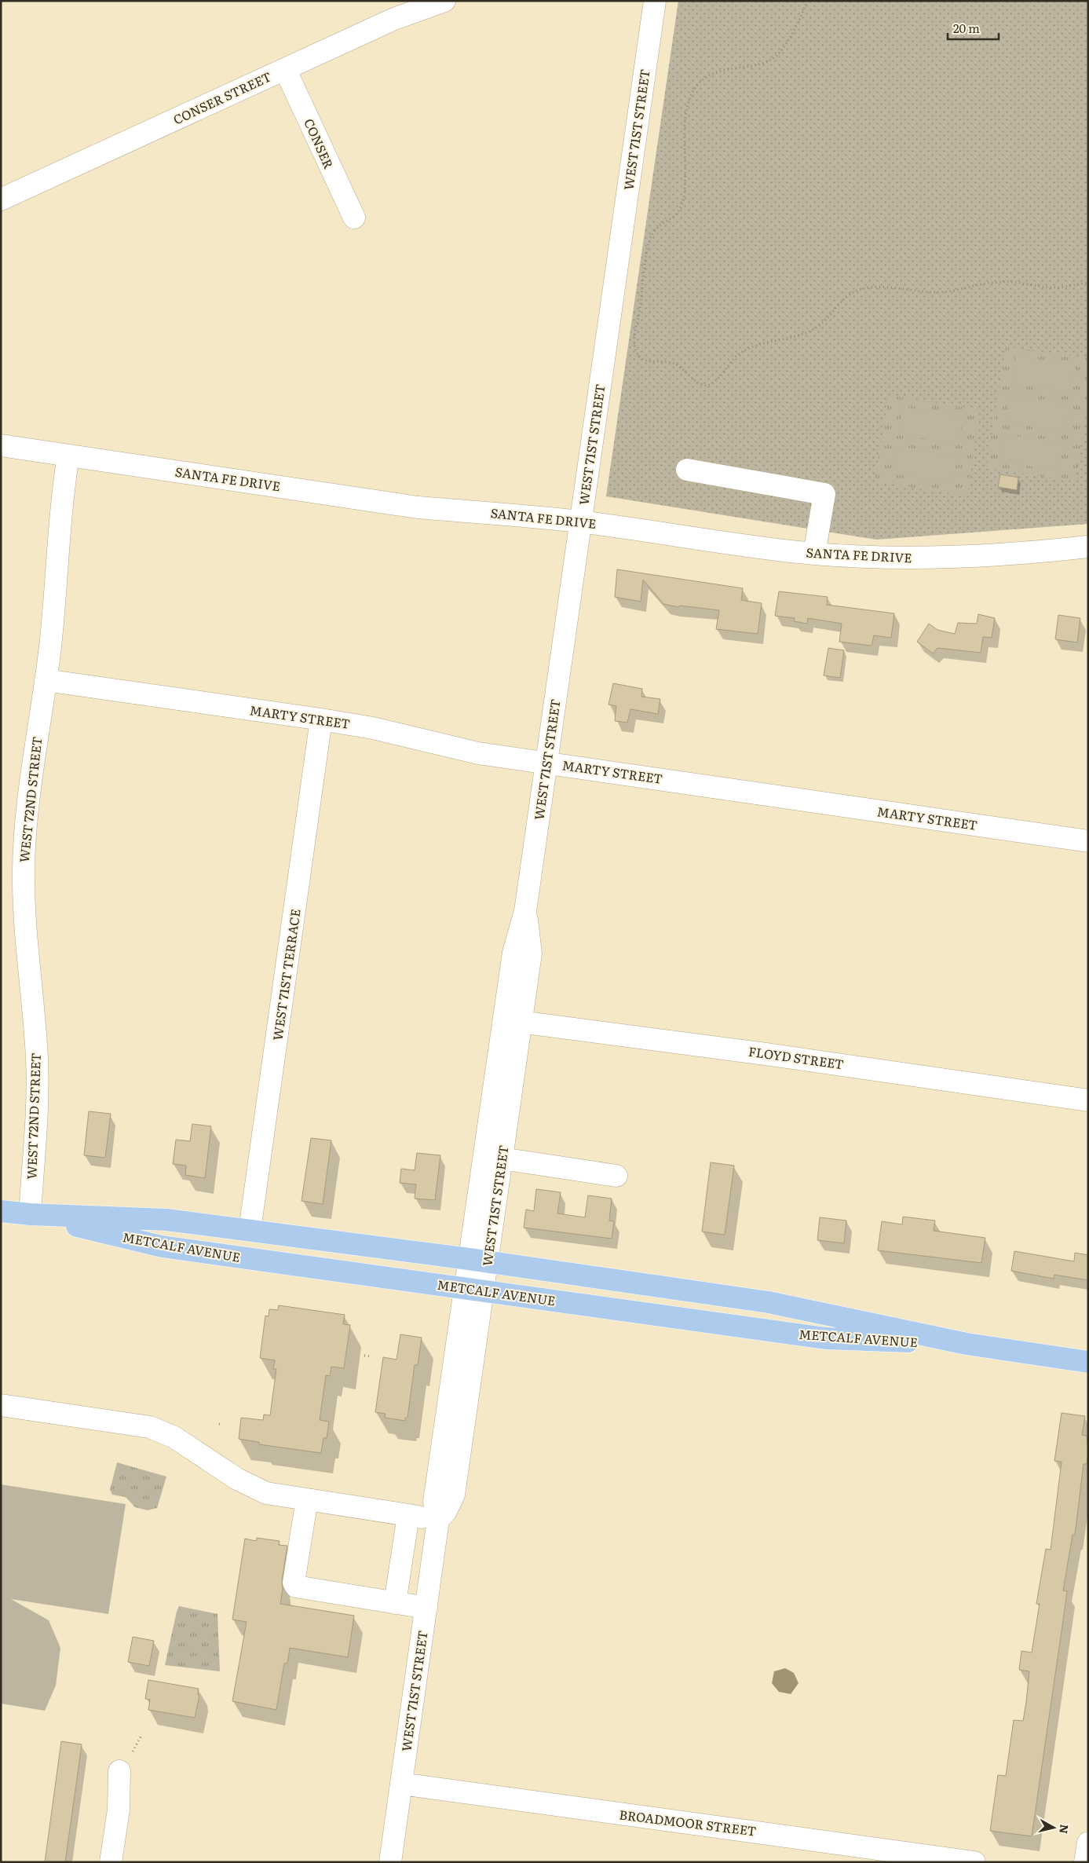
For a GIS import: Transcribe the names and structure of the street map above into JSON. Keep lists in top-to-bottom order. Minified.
{"streets":{"main road":["METCALF AVENUE"],"street":["CONSER STREET","WEST 71ST STREET","CONSER","SANTA FE DRIVE","MARTY STREET","WEST 72ND STREET","WEST 71ST TERRACE","FLOYD STREET","BROADMOOR STREET"]},"crossings":[["CONSER STREET","CONSER"],["WEST 71ST STREET","SANTA FE DRIVE"],["WEST 71ST STREET","MARTY STREET"],["WEST 71ST STREET","FLOYD STREET"],["WEST 71ST STREET","METCALF AVENUE"],["WEST 71ST STREET","BROADMOOR STREET"],["SANTA FE DRIVE","WEST 72ND STREET"],["MARTY STREET","WEST 72ND STREET"],["MARTY STREET","WEST 71ST TERRACE"],["WEST 72ND STREET","METCALF AVENUE"],["WEST 71ST TERRACE","METCALF AVENUE"]],"scale_bar":"20 m","north":"right"}
